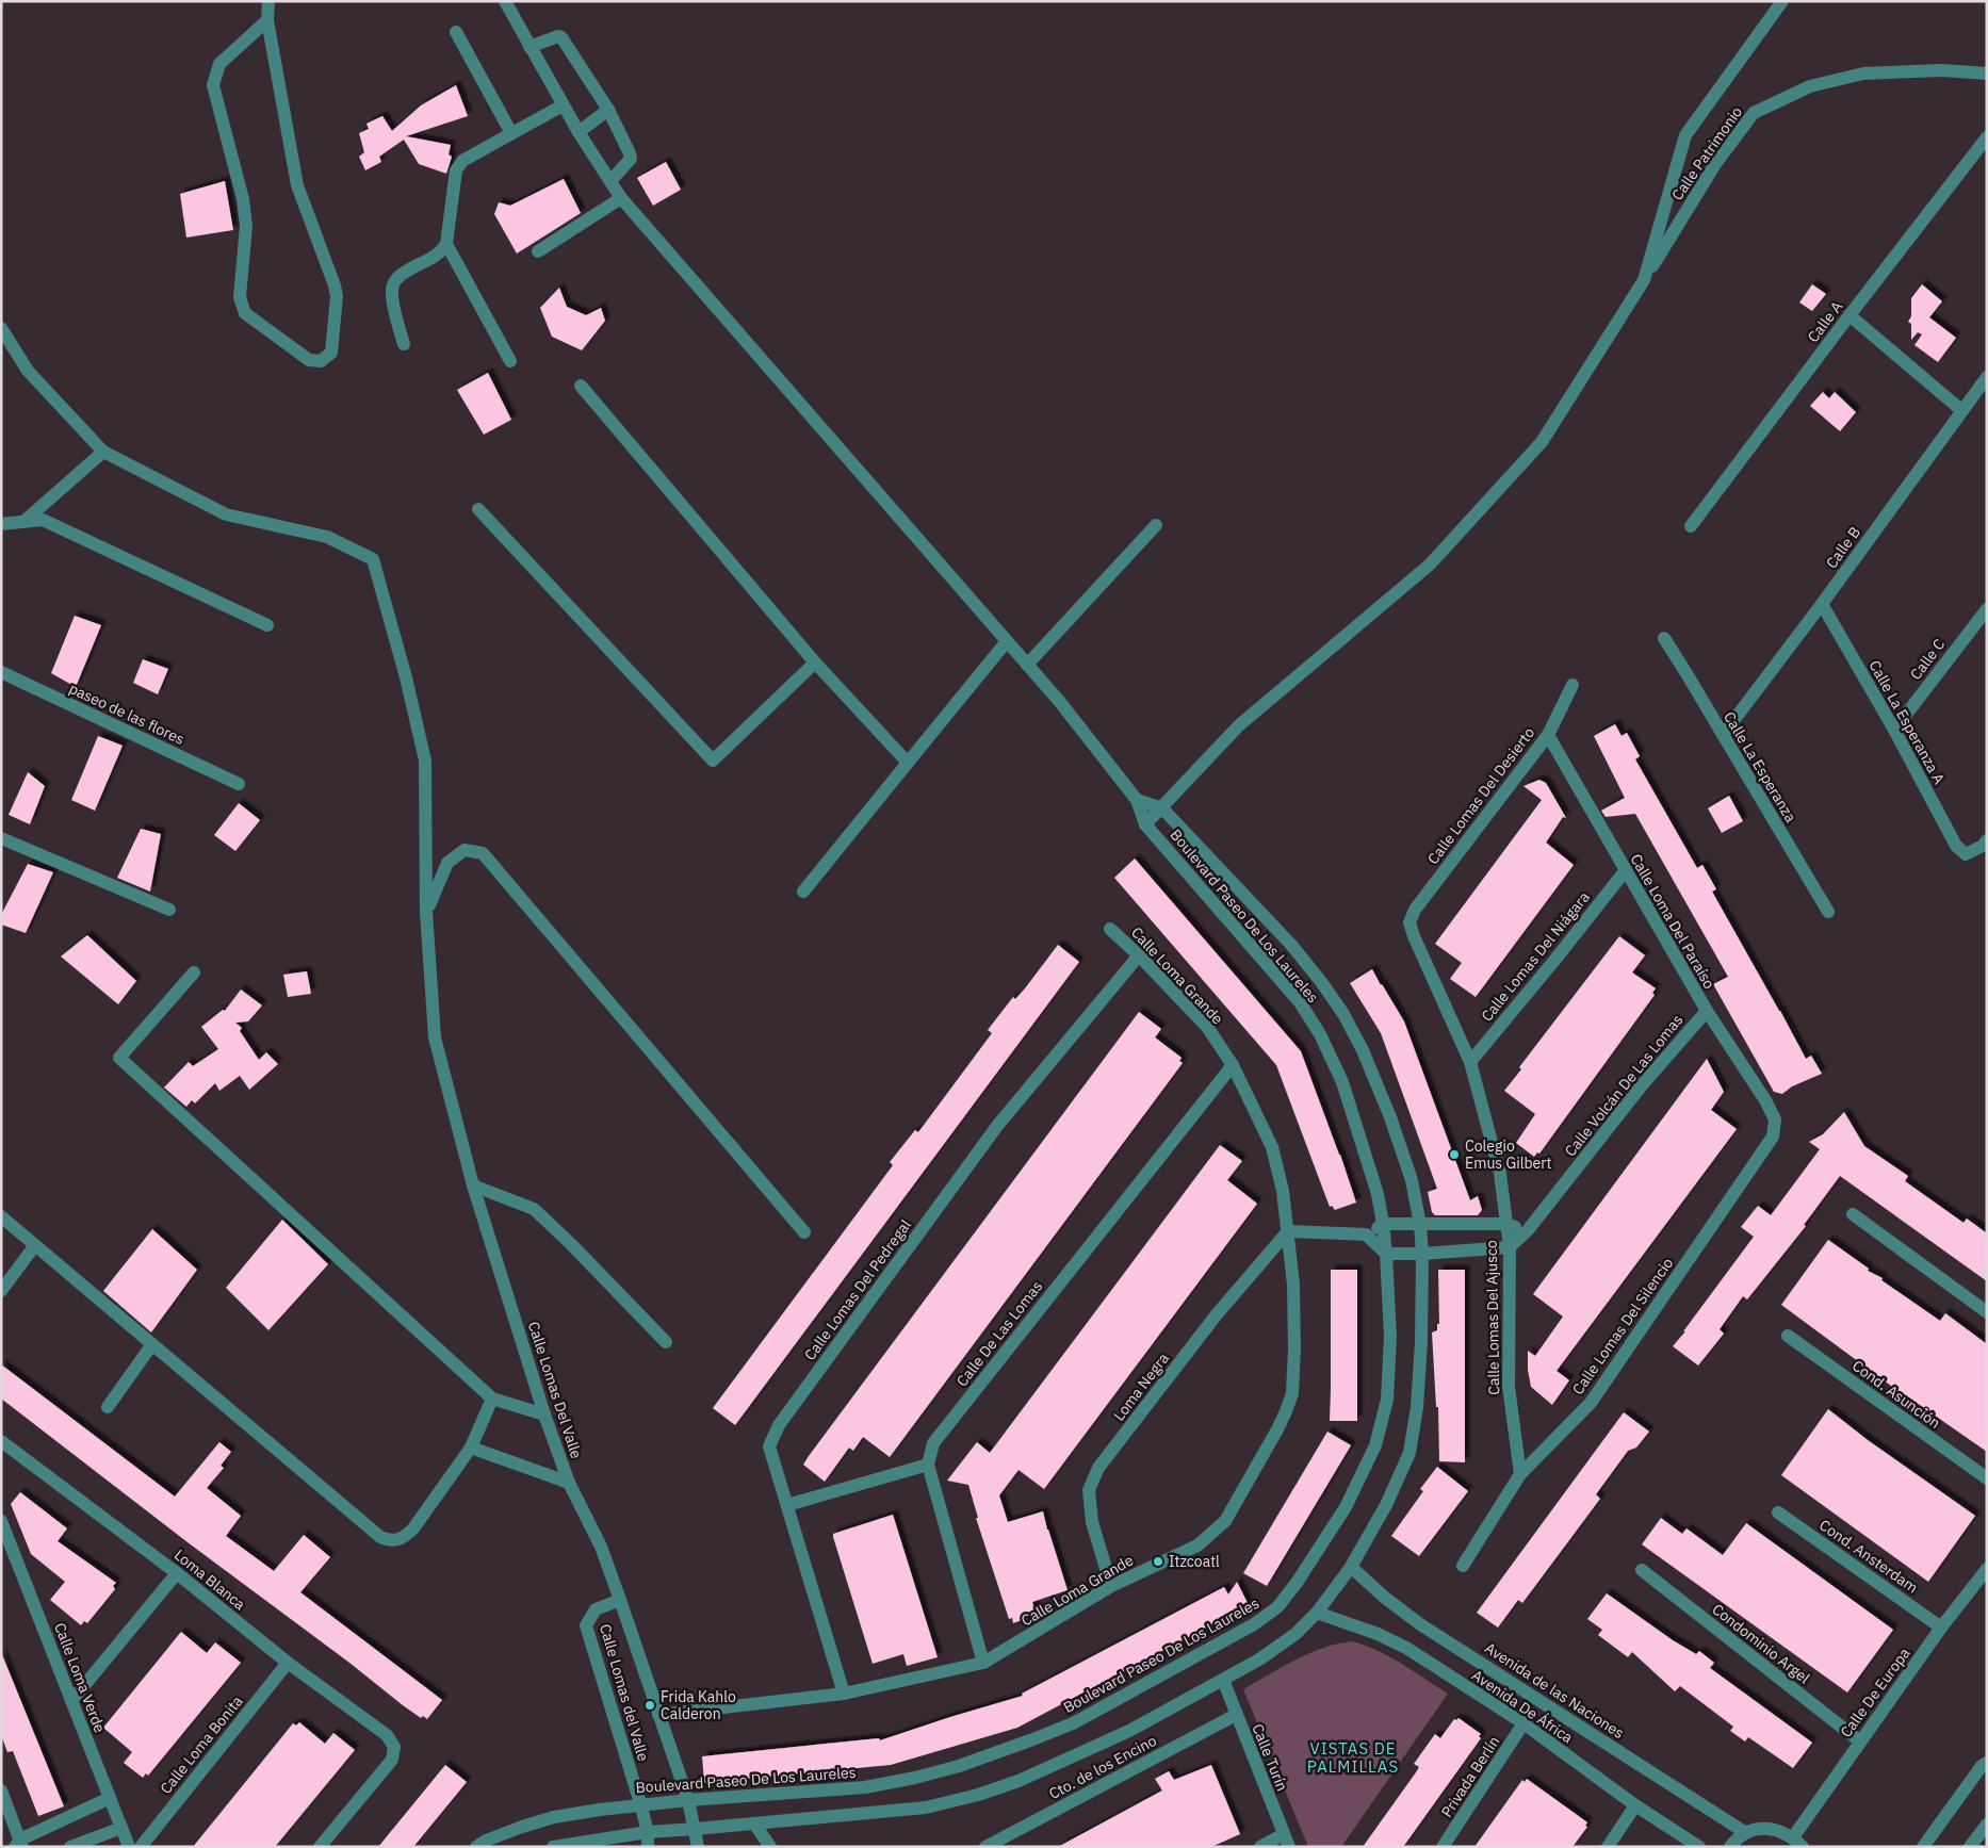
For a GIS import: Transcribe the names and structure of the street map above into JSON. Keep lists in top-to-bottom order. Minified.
{"streets":{"street":["Calle Patrimonio","Calle A","Calle B","Calle C","paseo de las flores","Calle La Esperanza A","Calle La Esperanza","Calle Lomas Del Desierto","Boulevard Paseo De Los Laureles","Calle Loma Del Paraíso","Calle Lomas Del Niágara","Calle Loma Grande","Calle Volcán De Las Lomas","Calle Lomas Del Pedregal","Calle Lomas Del Ajusco","Calle Lomas Del Silencio","Calle De Las Lomas","Loma Negra","Calle Lomas Del Valle","Cond. Asunción","Cond. Ansterdam","Loma Blanca","Condominio Argel","Calle Loma Verde","Avenida de las Naciones","Calle Lomas del Valle","Calle De Europa","Avenida De África","Calle Loma Bonita","Calle Turín","Cto. de los Encino","Privada Berlín"]},"crossings":[["Calle Patrimonio","Boulevard Paseo De Los Laureles"],["Calle B","Calle La Esperanza A"],["Calle B","Calle La Esperanza"],["Calle C","Calle La Esperanza A"],["Calle Lomas Del Desierto","Calle Loma Del Paraíso"],["Calle Lomas Del Desierto","Calle Lomas Del Ajusco"],["Boulevard Paseo De Los Laureles","Avenida de las Naciones"],["Boulevard Paseo De Los Laureles","Calle Lomas del Valle"],["Boulevard Paseo De Los Laureles","Avenida De África"],["Boulevard Paseo De Los Laureles","Calle Turín"],["Calle Loma Del Paraíso","Calle Lomas Del Niágara"],["Calle Loma Del Paraíso","Calle Volcán De Las Lomas"],["Calle Loma Del Paraíso","Calle Lomas Del Silencio"],["Calle Lomas Del Niágara","Calle Lomas Del Ajusco"],["Calle Loma Grande","Calle Lomas Del Pedregal"],["Calle Loma Grande","Calle De Las Lomas"],["Calle Loma Grande","Loma Negra"],["Calle Loma Grande","Calle Lomas del Valle"],["Calle Volcán De Las Lomas","Calle Lomas Del Ajusco"],["Calle Lomas Del Ajusco","Calle Lomas Del Silencio"],["Calle Lomas Del Valle","Calle Lomas del Valle"],["Cond. Ansterdam","Calle De Europa"],["Loma Blanca","Calle Loma Bonita"],["Condominio Argel","Calle De Europa"],["Avenida De África","Privada Berlín"],["Calle Turín","Cto. de los Encino"]],"districts":["VISTAS DE PALMILLAS"],"places":["Colegio Emus Gilbert","Itzcoatl","Frida Kahlo Calderon"]}
